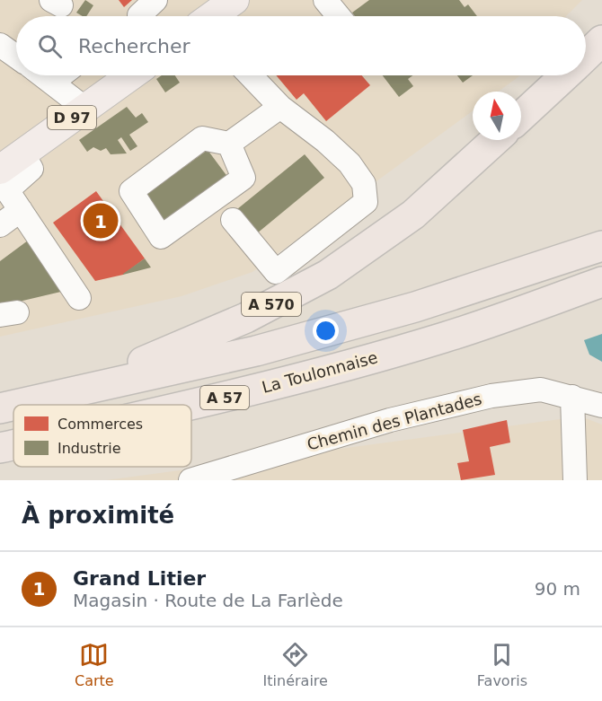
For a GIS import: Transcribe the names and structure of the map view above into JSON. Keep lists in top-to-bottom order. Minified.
{"streets":{"highway":["A 570","La Toulonnaise","A 57"],"main road":["D 97"],"street":["Chemin des Plantades"]},"crossings":[["A 570","A 57"]],"legend":["Commerces","Industrie"],"north":"top","page":{"search":"Rechercher","pins":"1","heading":"À proximité","list":[{"mark":"1","name":"Grand Litier","note":"Magasin · Route de La Farlède","value":"90 m"}],"nav":["Carte","Itinéraire","Favoris"]}}
